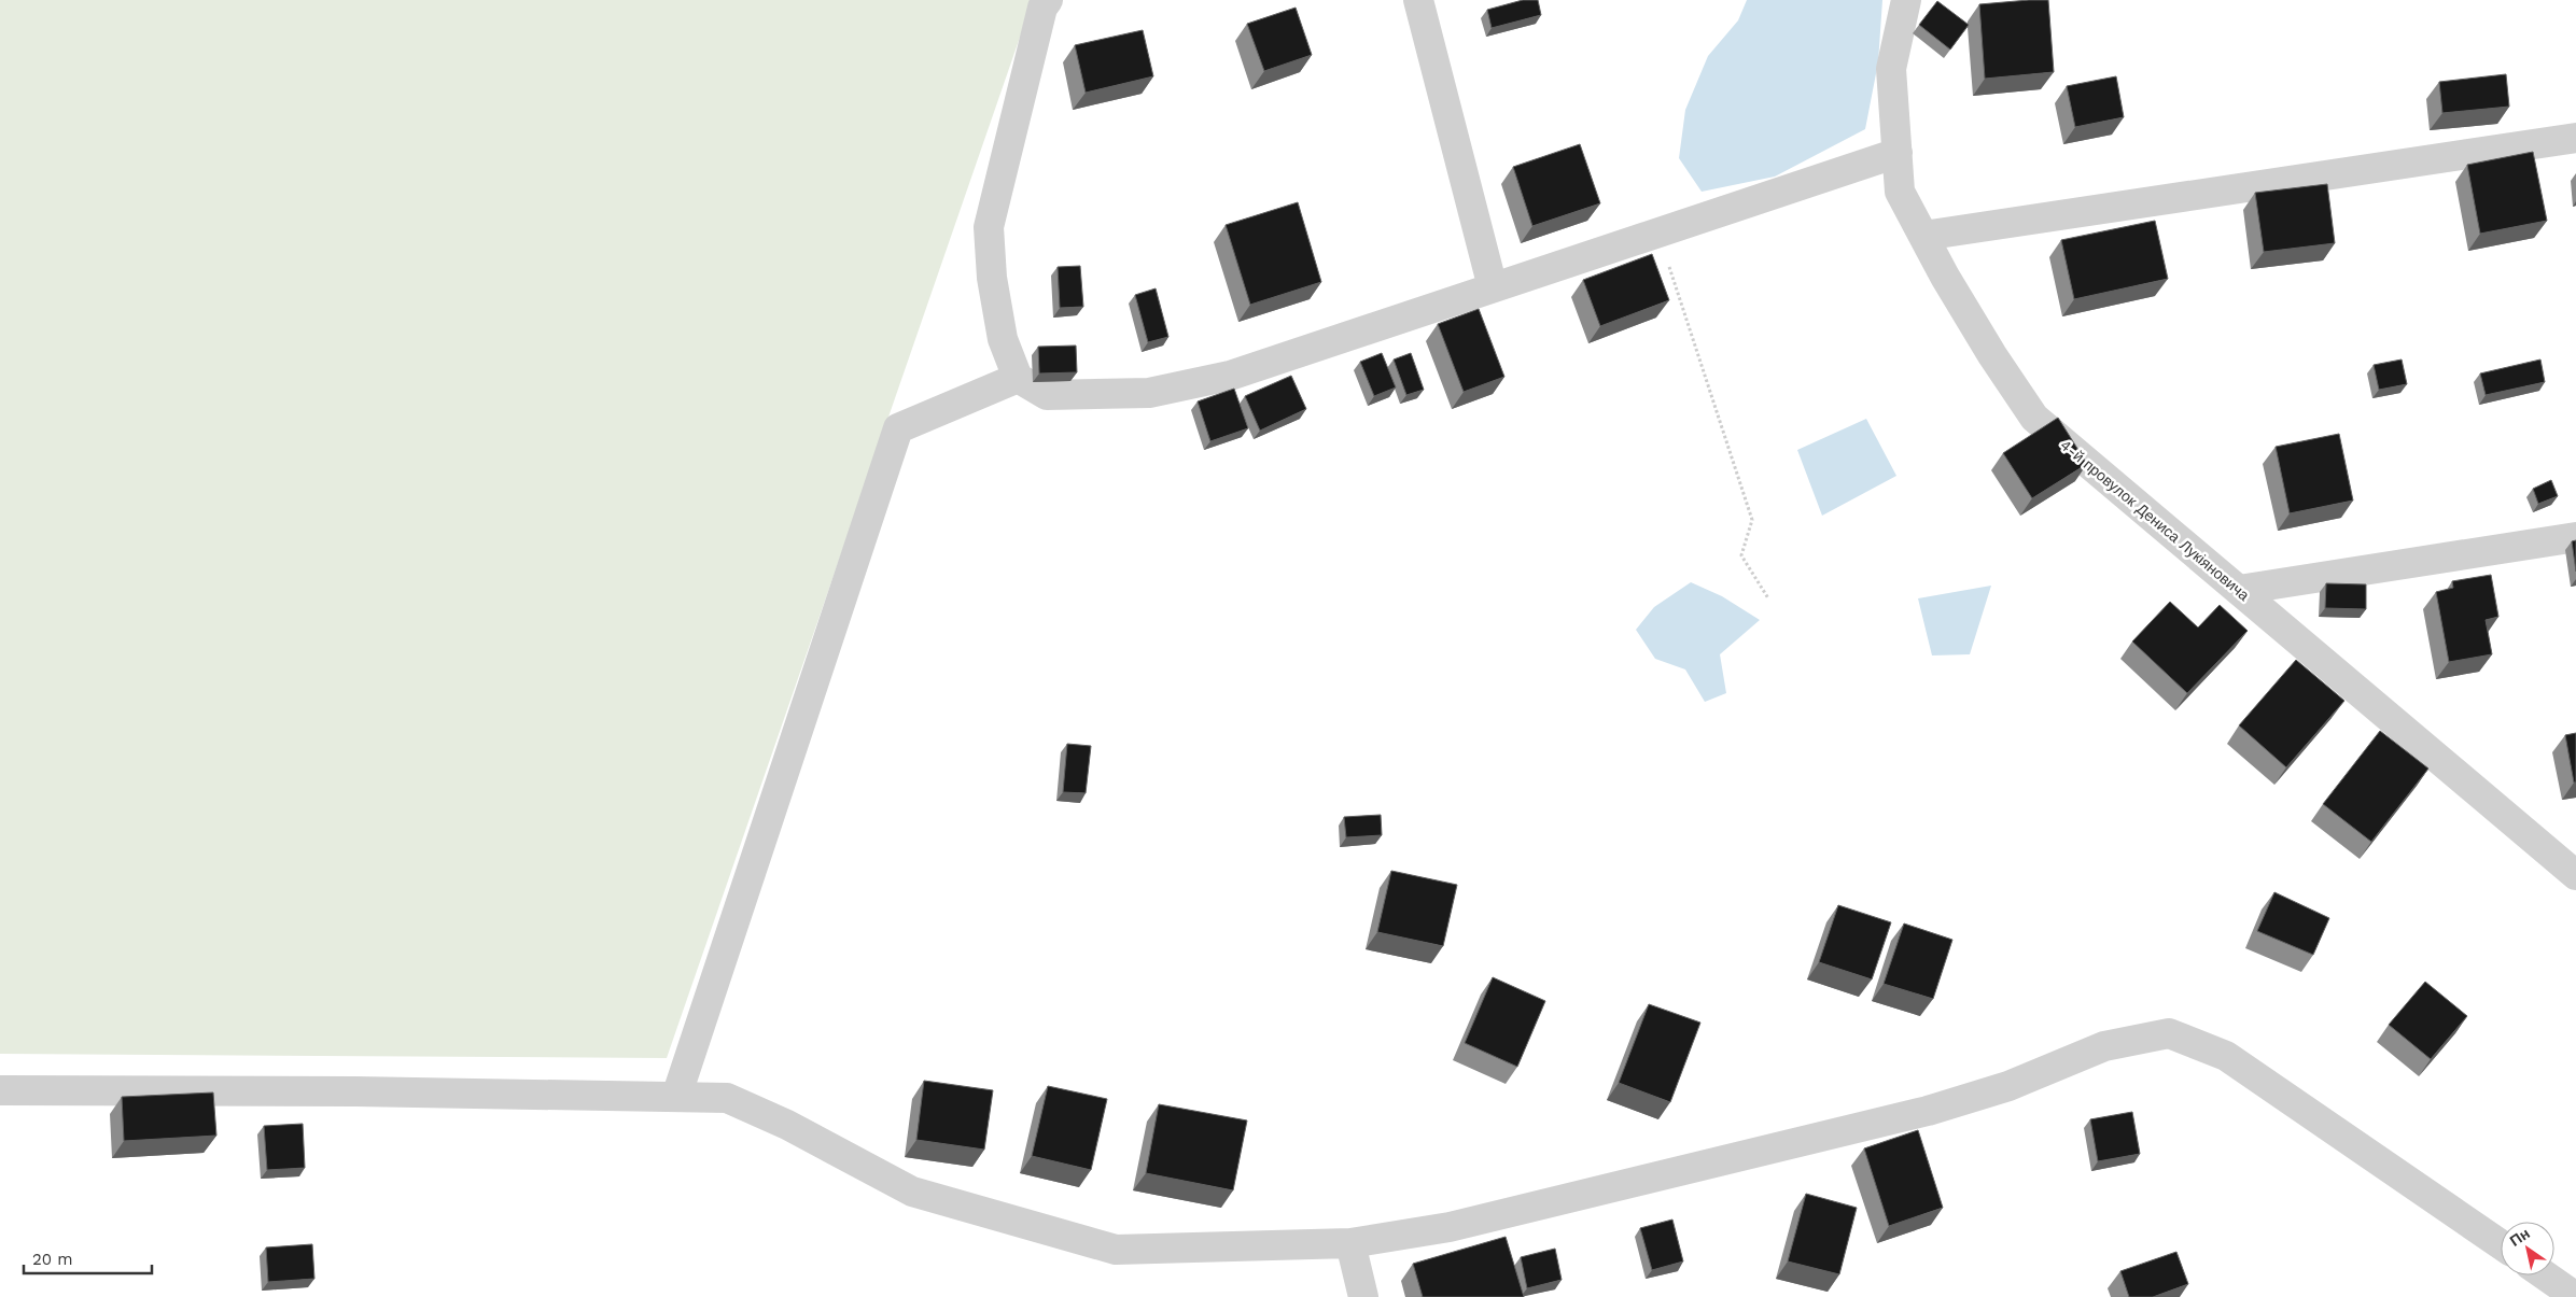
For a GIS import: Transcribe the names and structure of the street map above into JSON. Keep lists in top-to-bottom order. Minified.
{"streets":{"street":["4-й провулок Дениса Лукіяновича"]},"scale_bar":"20 m","north":"top left"}
